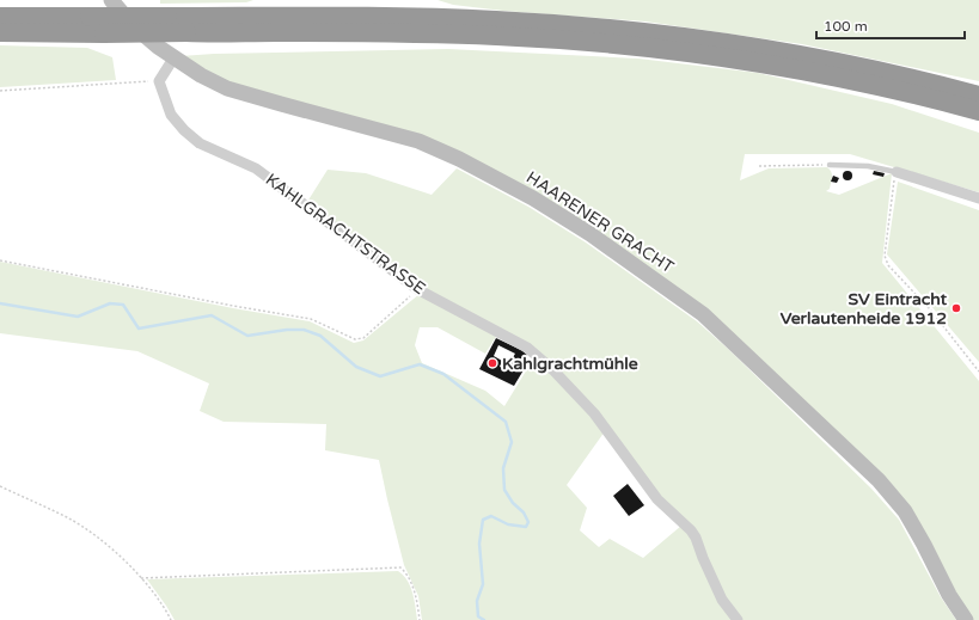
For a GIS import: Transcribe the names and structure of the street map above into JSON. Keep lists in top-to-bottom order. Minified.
{"streets":{"main road":["HAARENER GRACHT"],"street":["KAHLGRACHTSTRASSE"]},"places":["SV Eintracht Verlautenheide 1912","Kahlgrachtmühle"],"scale_bar":"100 m"}
